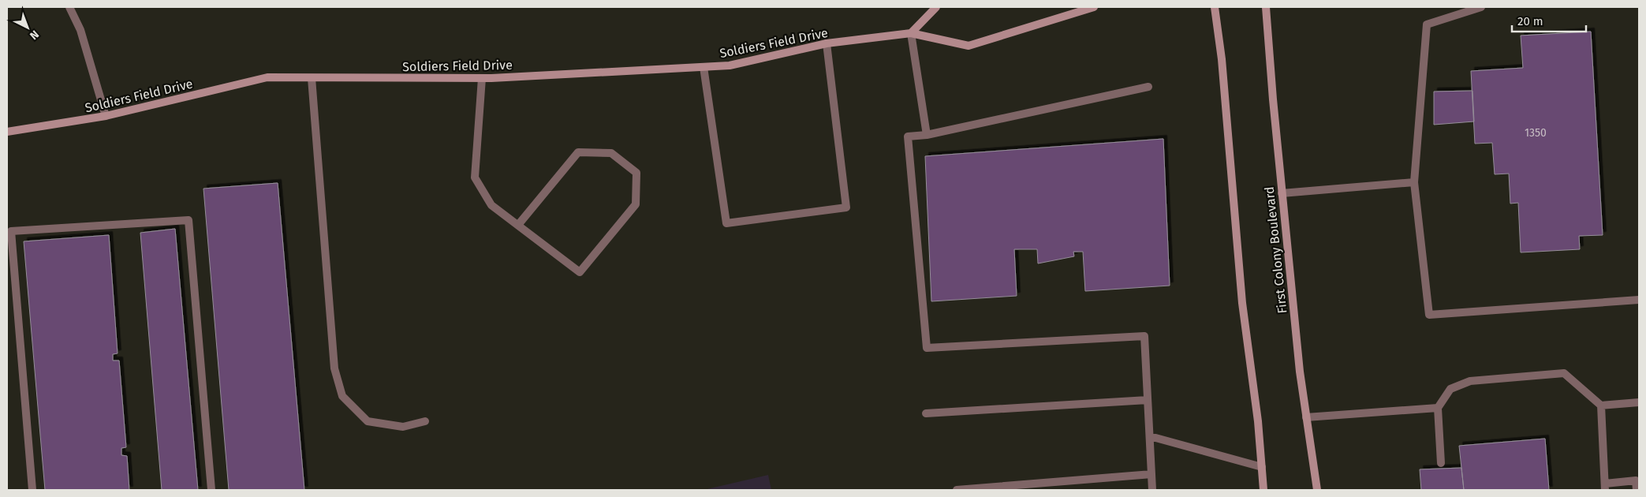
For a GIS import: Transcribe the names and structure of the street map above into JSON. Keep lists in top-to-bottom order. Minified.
{"streets":{"street":["Soldiers Field Drive","First Colony Boulevard"]},"house_numbers":["1350"],"scale_bar":"20 m","north":"bottom right"}
